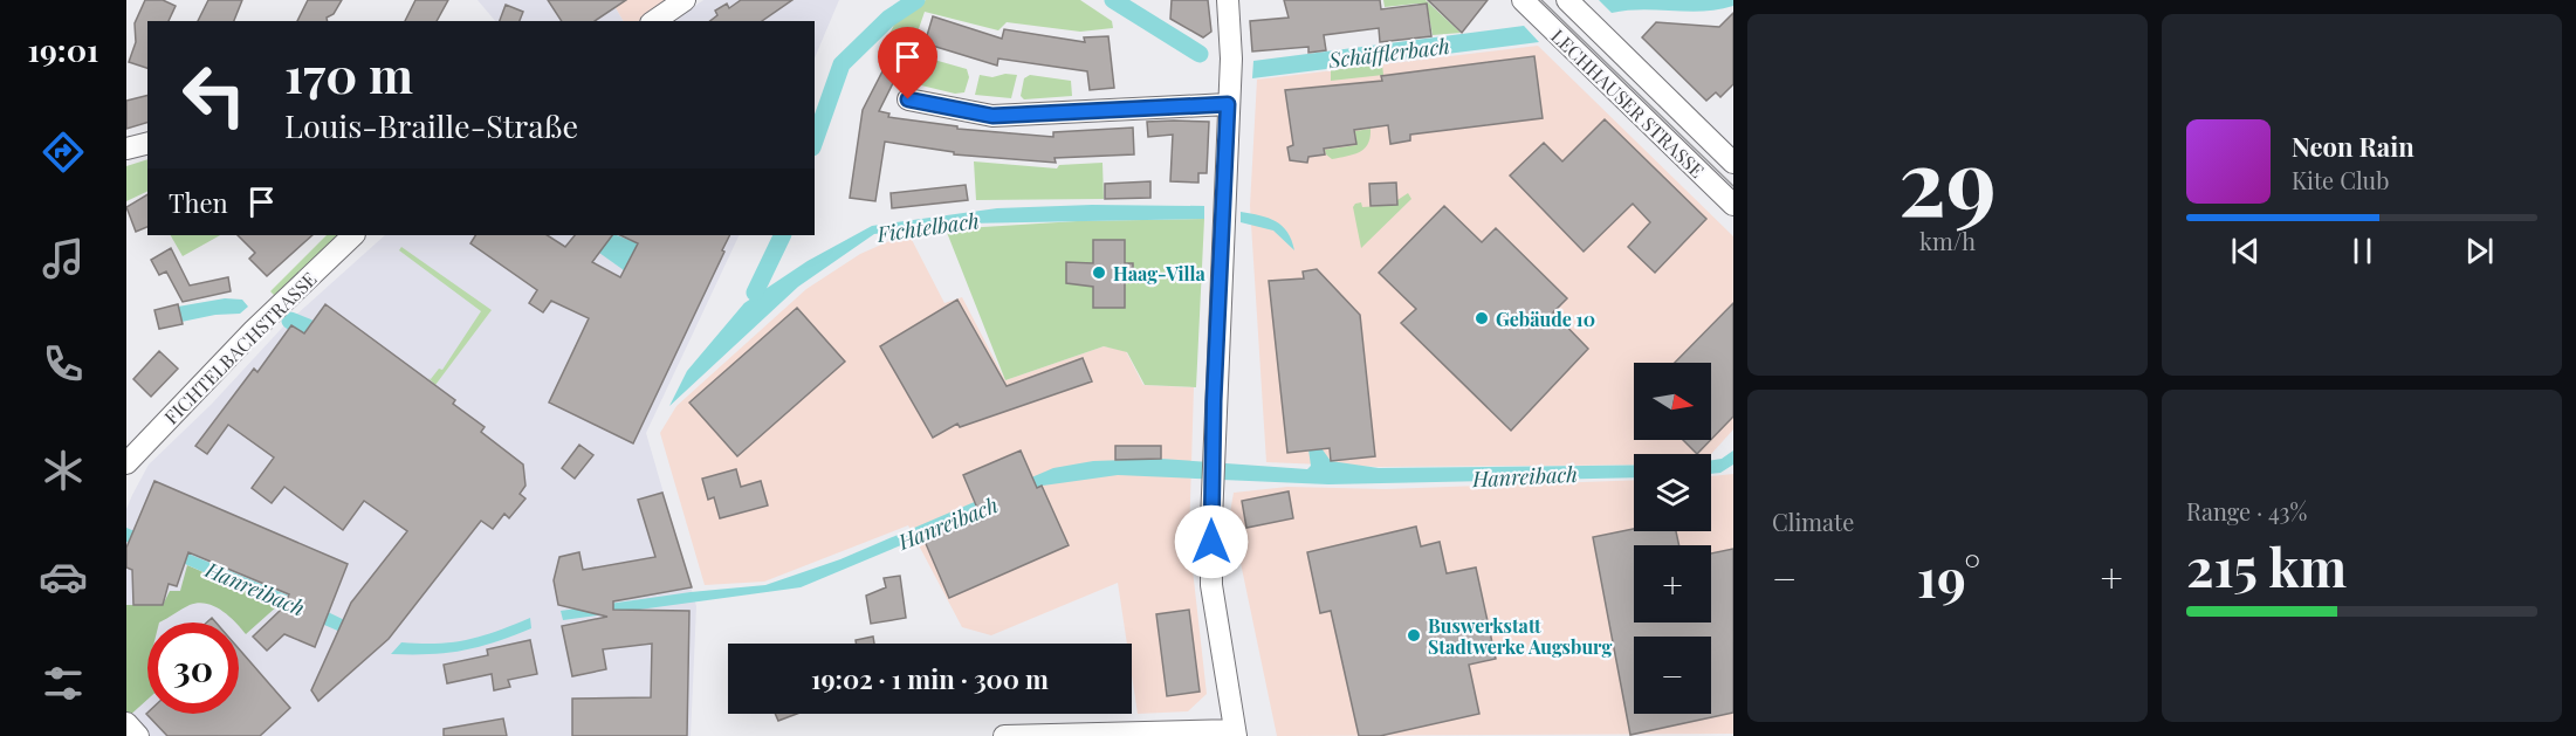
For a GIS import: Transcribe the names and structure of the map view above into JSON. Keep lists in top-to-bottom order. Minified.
{"streets":{"street":["LECHHAUSER STRASSE","FICHTELBACHSTRASSE"]},"water":["Schäfflerbach","Fichtelbach","Hanreibach"],"places":["Haag-Villa","Gebäude 10","Buswerkstatt Stadtwerke Augsburg"],"north":"right","page":{"tabs":"19:01","tile":[["29","km/h"],"Climate",["Range · 43%","215 km"]],"turn":["170 m","Louis-Braille-Straße"],"song":["Neon Rain","Kite Club"],"then":"Then","map_buttons":["+","−"],"heat":["−","19°","+"],"limit":"30","trip":"19:02 · 1 min · 300 m"}}
